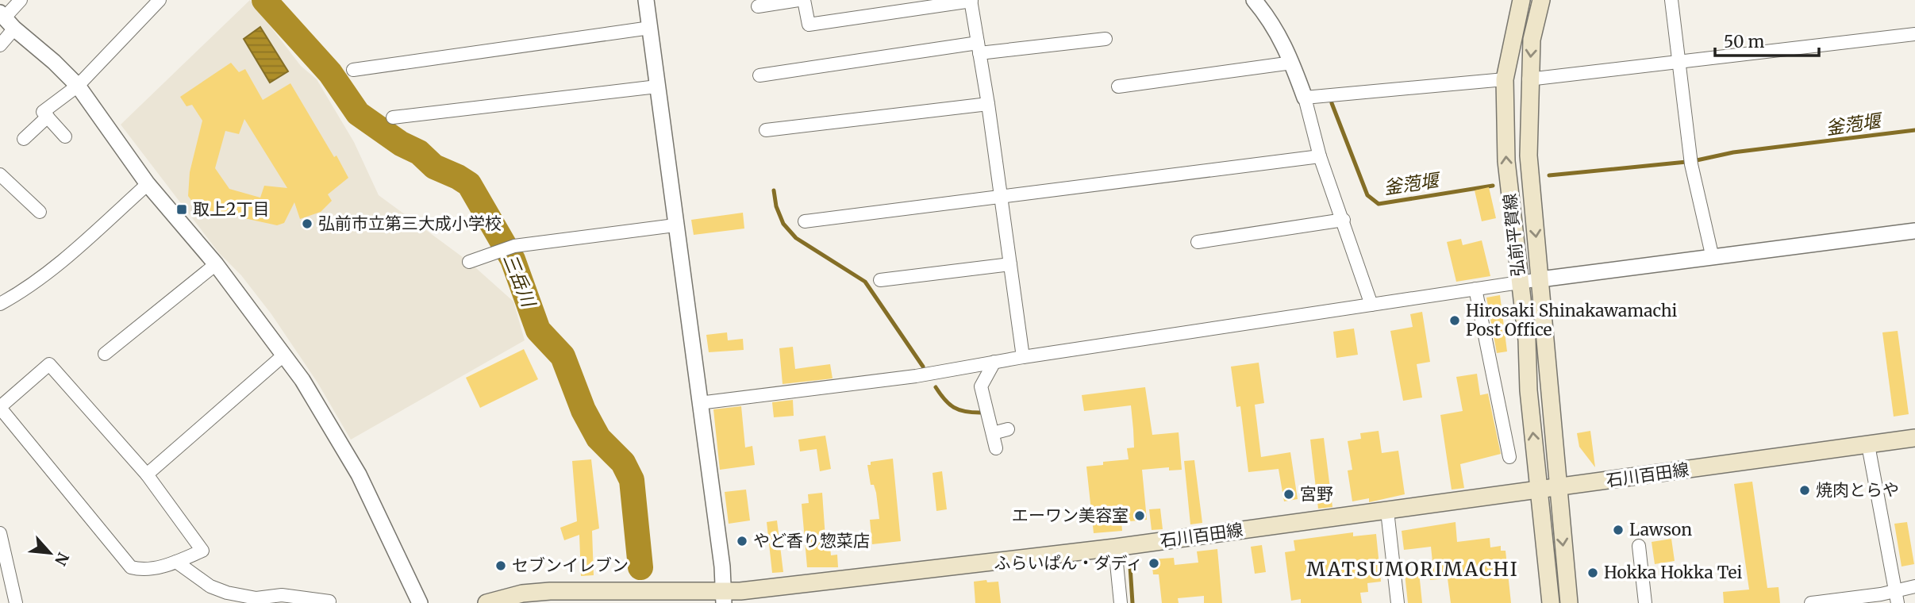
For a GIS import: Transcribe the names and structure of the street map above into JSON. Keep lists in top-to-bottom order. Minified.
{"streets":{"main road":["弘前平賀線","石川百田線"]},"crossings":[["弘前平賀線","石川百田線"]],"districts":["MATSUMORIMACHI"],"water":["釜萢堰","三岳川"],"places":{"transit":["取上2丁目"],"other":["弘前市立第三大成小学校","Hirosaki Shinakawamachi Post Office","焼肉とらや","宮野","エーワン美容室","Lawson","やど香り惣菜店","ふらいぱん・ダディ","セブンイレブン","Hokka Hokka Tei"]},"scale_bar":"50 m","north":"bottom right"}
